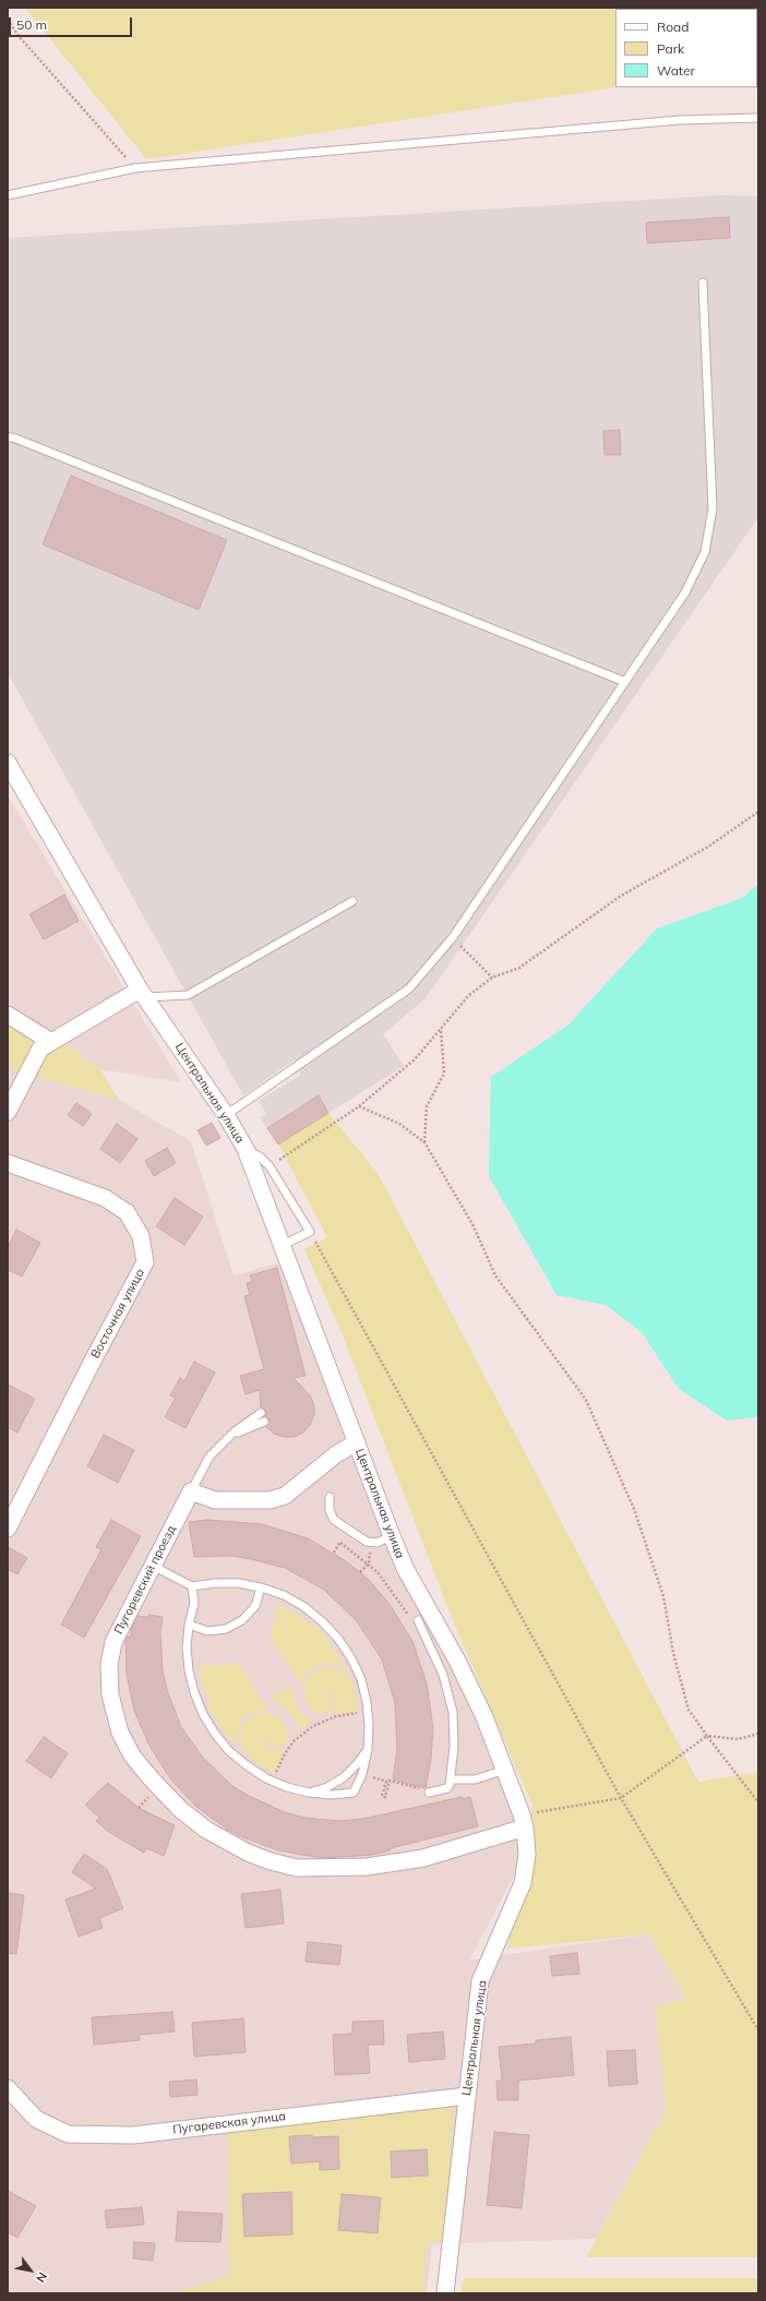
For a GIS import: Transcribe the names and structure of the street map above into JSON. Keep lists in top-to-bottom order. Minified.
{"streets":{"street":["Центральная улица","Восточная улица","Пугоревский проезд","Пугаревская улица"]},"crossings":[["Центральная улица","Пугоревский проезд"],["Центральная улица","Пугаревская улица"]],"legend":["Road","Park","Water"],"scale_bar":"50 m","north":"bottom right"}
